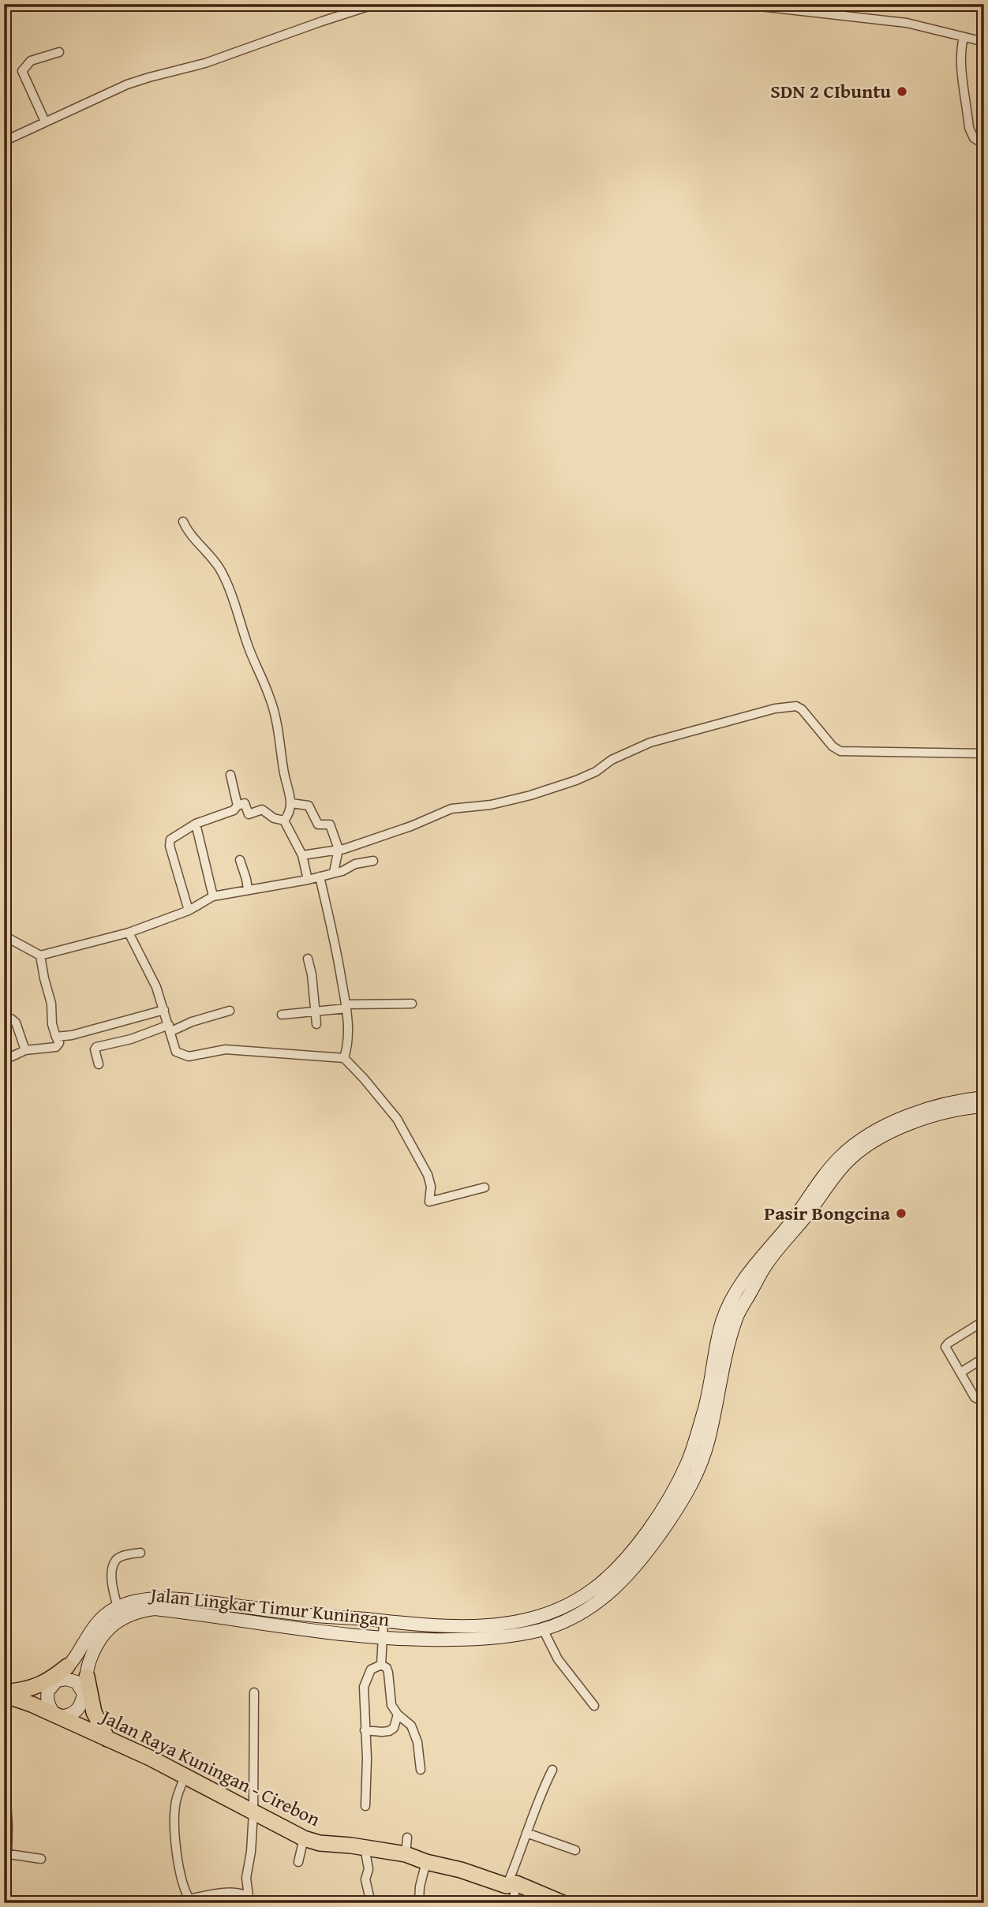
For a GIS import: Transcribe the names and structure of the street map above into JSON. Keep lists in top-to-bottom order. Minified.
{"streets":{"highway":["Jalan Raya Kuningan - Cirebon"],"main road":["Jalan Lingkar Timur Kuningan"]},"crossings":[["Jalan Lingkar Timur Kuningan","Jalan Raya Kuningan - Cirebon"]],"places":["SDN 2 CIbuntu","Pasir Bongcina"]}
